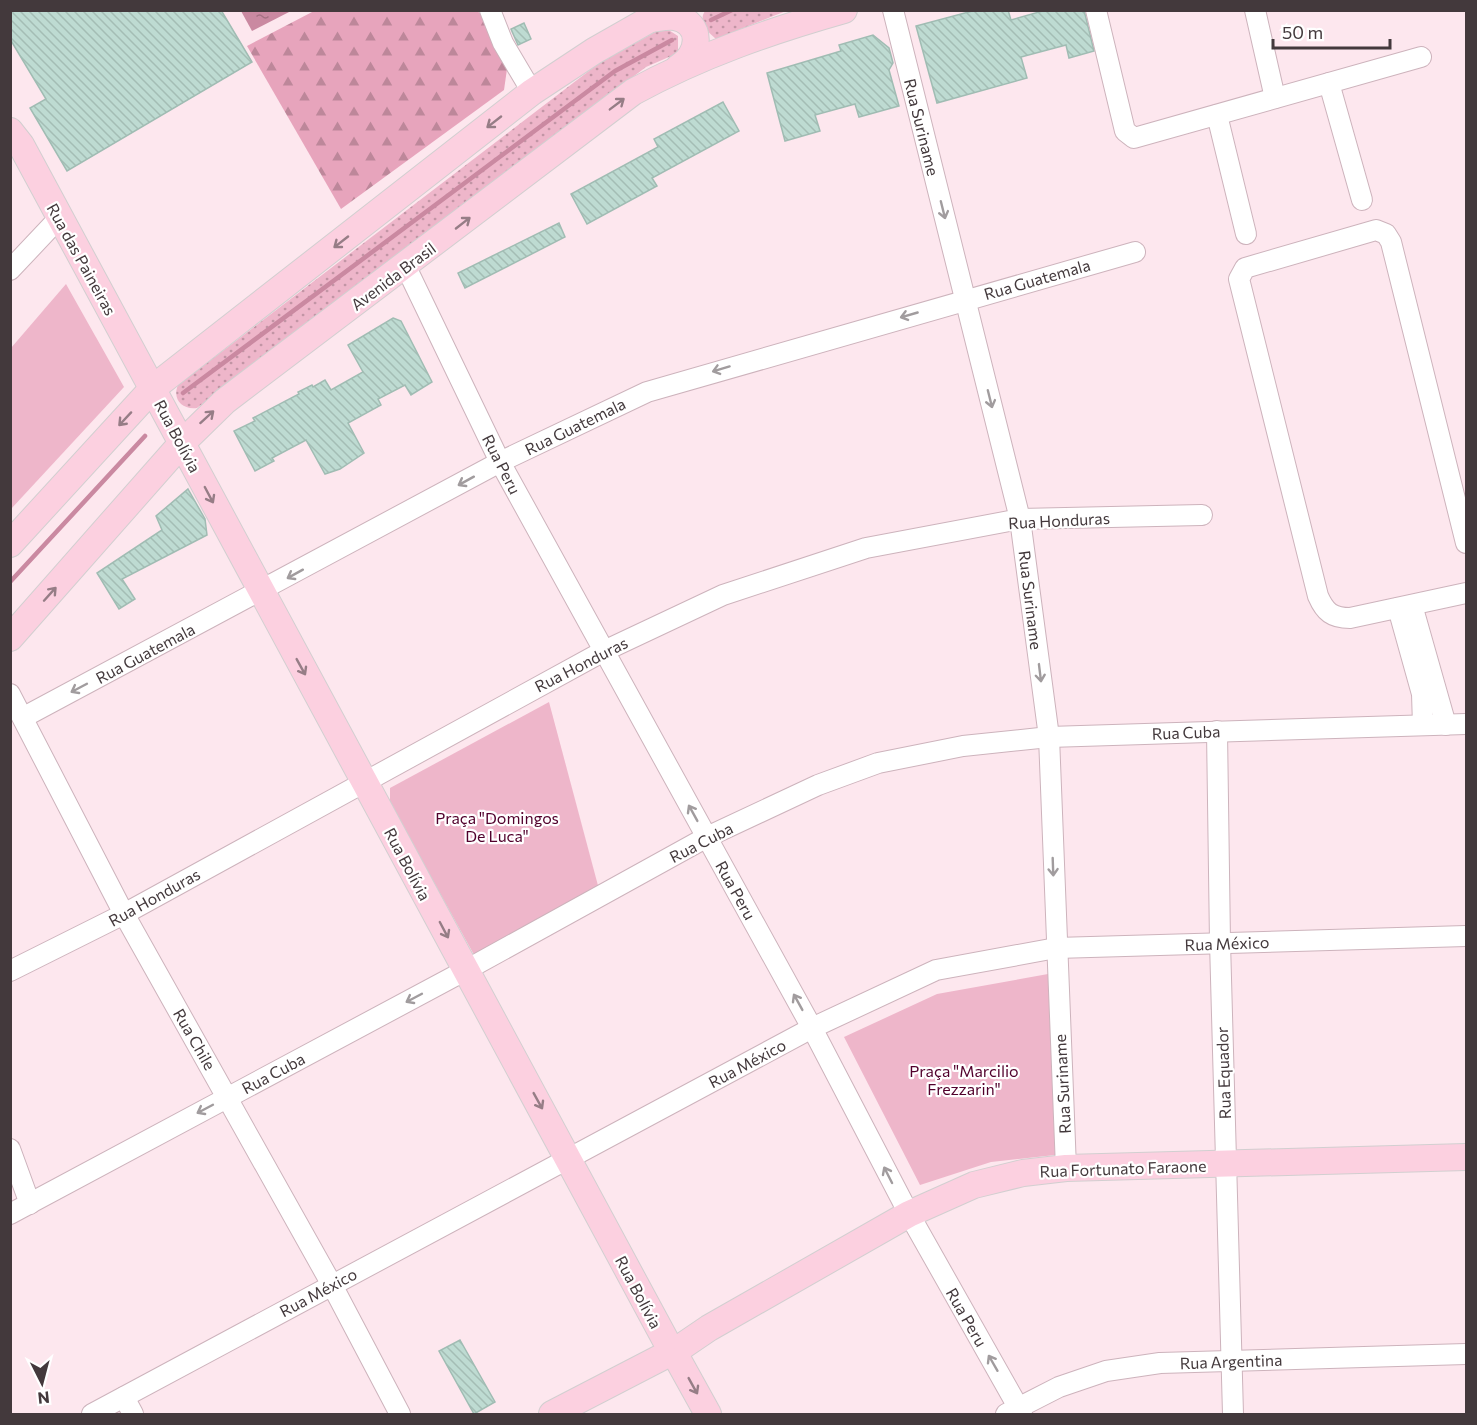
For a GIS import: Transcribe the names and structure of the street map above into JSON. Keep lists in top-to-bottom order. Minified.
{"streets":{"main road":["Rua das Paineiras","Avenida Brasil","Rua Bolívia","Rua Fortunato Faraone"],"street":["Rua Suriname","Rua Guatemala","Rua Peru","Rua Honduras","Rua Cuba","Rua México","Rua Chile","Rua Equador","Rua Argentina"]},"crossings":[["Rua Suriname","Rua Guatemala"],["Rua Suriname","Rua Honduras"],["Rua Suriname","Rua Cuba"],["Rua Suriname","Rua México"],["Rua Suriname","Rua Fortunato Faraone"],["Rua das Paineiras","Rua Bolívia"],["Avenida Brasil","Rua Bolívia"],["Avenida Brasil","Rua Peru"],["Rua Guatemala","Rua Bolívia"],["Rua Guatemala","Rua Peru"],["Rua Guatemala","Rua Chile"],["Rua Bolívia","Rua Honduras"],["Rua Bolívia","Rua Cuba"],["Rua Bolívia","Rua México"],["Rua Bolívia","Rua Fortunato Faraone"],["Rua Peru","Rua Honduras"],["Rua Peru","Rua Cuba"],["Rua Peru","Rua México"],["Rua Peru","Rua Fortunato Faraone"],["Rua Peru","Rua Argentina"],["Rua Honduras","Rua Chile"],["Rua Cuba","Rua Chile"],["Rua Cuba","Rua Equador"],["Rua México","Rua Chile"],["Rua México","Rua Equador"],["Rua Equador","Rua Fortunato Faraone"],["Rua Equador","Rua Argentina"]],"one_way":["Rua Suriname","Rua Guatemala","Rua Bolívia","Rua Peru"],"parks":["Praça \"Domingos De Luca\"","Praça \"Marcilio Frezzarin\""],"scale_bar":"50 m","north":"bottom"}
